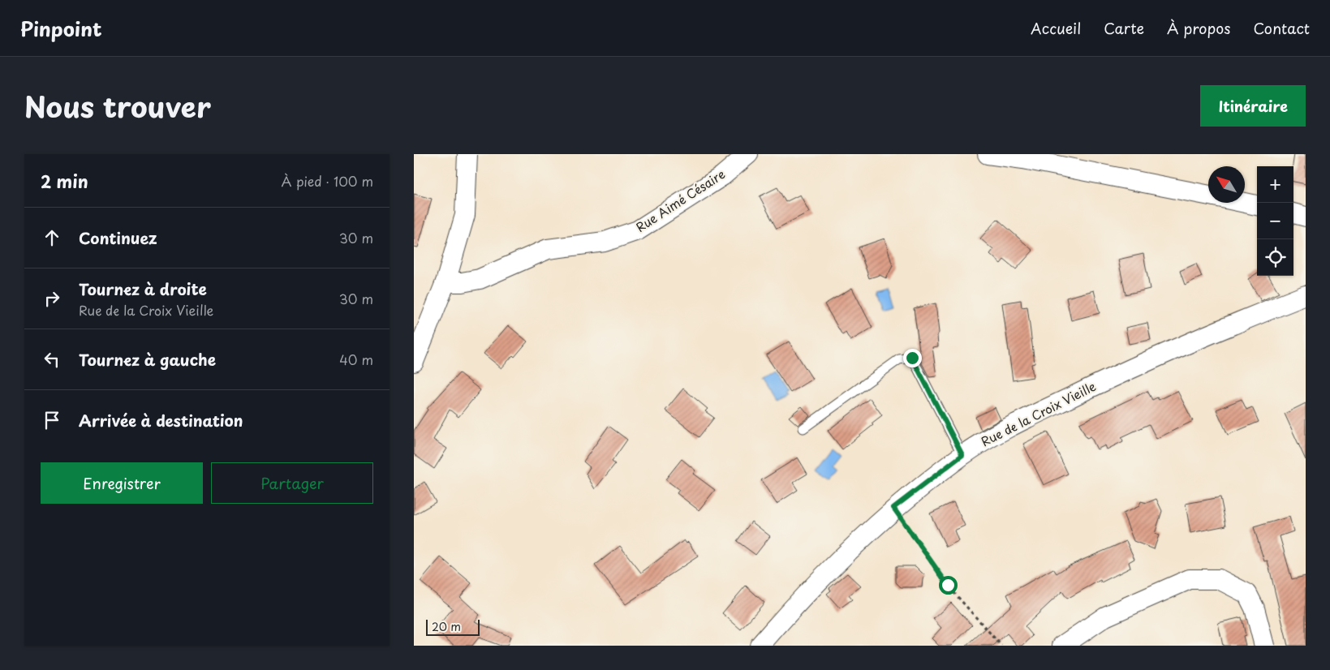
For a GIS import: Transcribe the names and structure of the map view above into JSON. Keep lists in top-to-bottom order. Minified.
{"streets":{"street":["Rue Aimé Césaire","Rue de la Croix Vieille"]},"scale_bar":"20 m","north":"top left","page":{"header":"Pinpoint","nav":["Accueil","Carte","À propos","Contact"],"title":"Nous trouver","buttons":["Itinéraire",["Enregistrer","Partager"]],"heading":["2 min","À pied · 100 m"],"map_buttons":["+","−"],"list":[["Continuez","30 m"],["Tournez à droite","Rue de la Croix Vieille","30 m"],["Tournez à gauche","40 m"],"Arrivée à destination"],"scale":"20 m"}}
